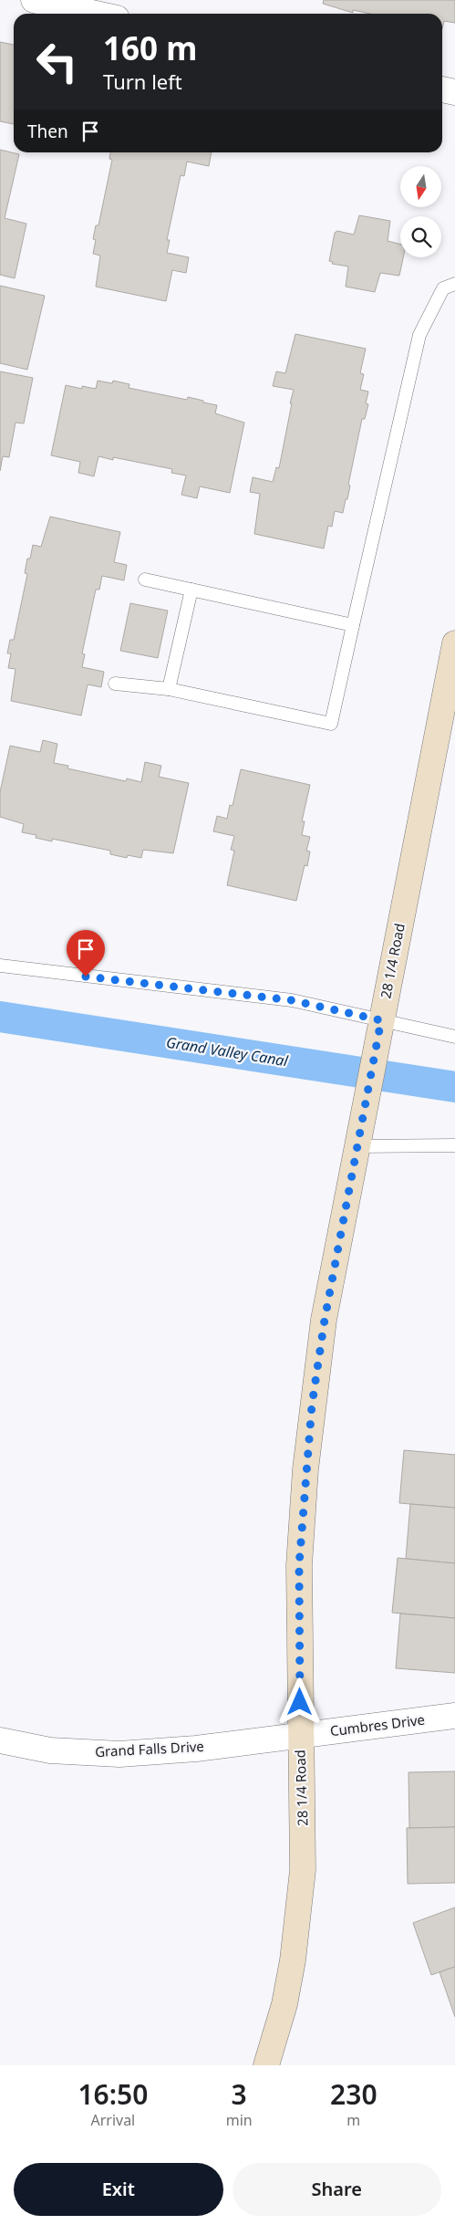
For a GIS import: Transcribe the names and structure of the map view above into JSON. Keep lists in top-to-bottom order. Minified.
{"streets":{"main road":["28 1/4 Road"],"street":["Cumbres Drive","Grand Falls Drive"]},"crossings":[["28 1/4 Road","Cumbres Drive"],["28 1/4 Road","Grand Falls Drive"],["Cumbres Drive","Grand Falls Drive"]],"water":["Grand Valley Canal"],"north":"bottom","page":{"turn":["160 m","Turn left"],"then":"Then","eta":["16:50","Arrival","3","min","230","m"],"buttons":["Exit","Share"]}}
